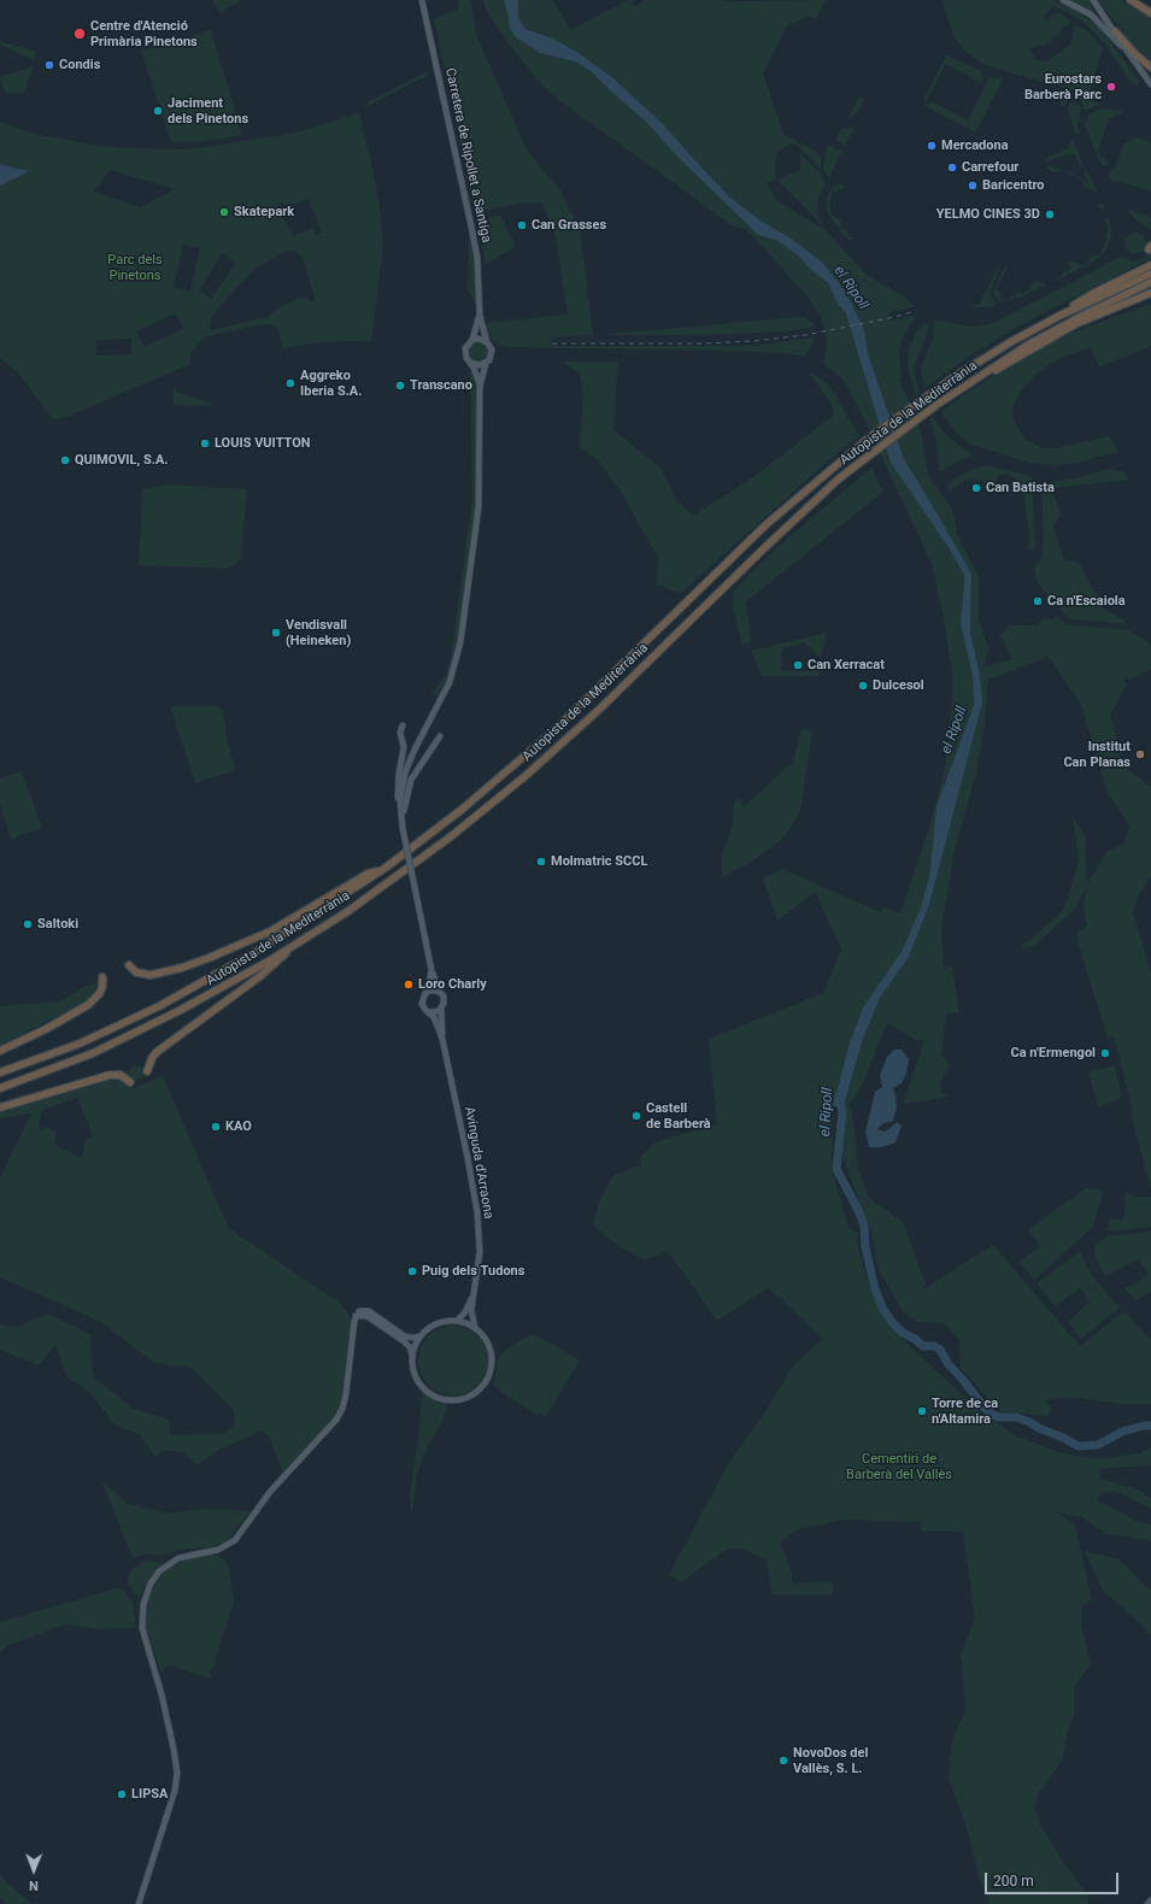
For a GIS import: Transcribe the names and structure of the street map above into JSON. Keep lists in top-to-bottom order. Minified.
{"streets":{"highway":["Autopista de la Mediterrània"],"main road":["Carretera de Ripollet a Santiga","Avinguda d'Arraona"]},"water":["el Ripoll"],"parks":["Parc dels Pinetons","Cementiri de Barberà del Vallès"],"places":["Centre d'Atenció Primària Pinetons","Condis","Eurostars Barberà Parc","Jaciment dels Pinetons","Mercadona","Carrefour","Baricentro","Skatepark","YELMO CINES 3D","Can Grasses","Aggreko Iberia S.A.","Transcano","LOUIS VUITTON","QUIMOVIL, S.A.","Can Batista","Ca n'Escaiola","Vendisvall (Heineken)","Can Xerracat","Dulcesol","Institut Can Planas","Molmatric SCCL","Saltoki","Loro Charly","Ca n'Ermengol","Castell de Barberà","KAO","Puig dels Tudons","Torre de ca n'Altamira","NovoDos del Vallès, S. L.","LIPSA"],"scale_bar":"200 m","north":"bottom"}
